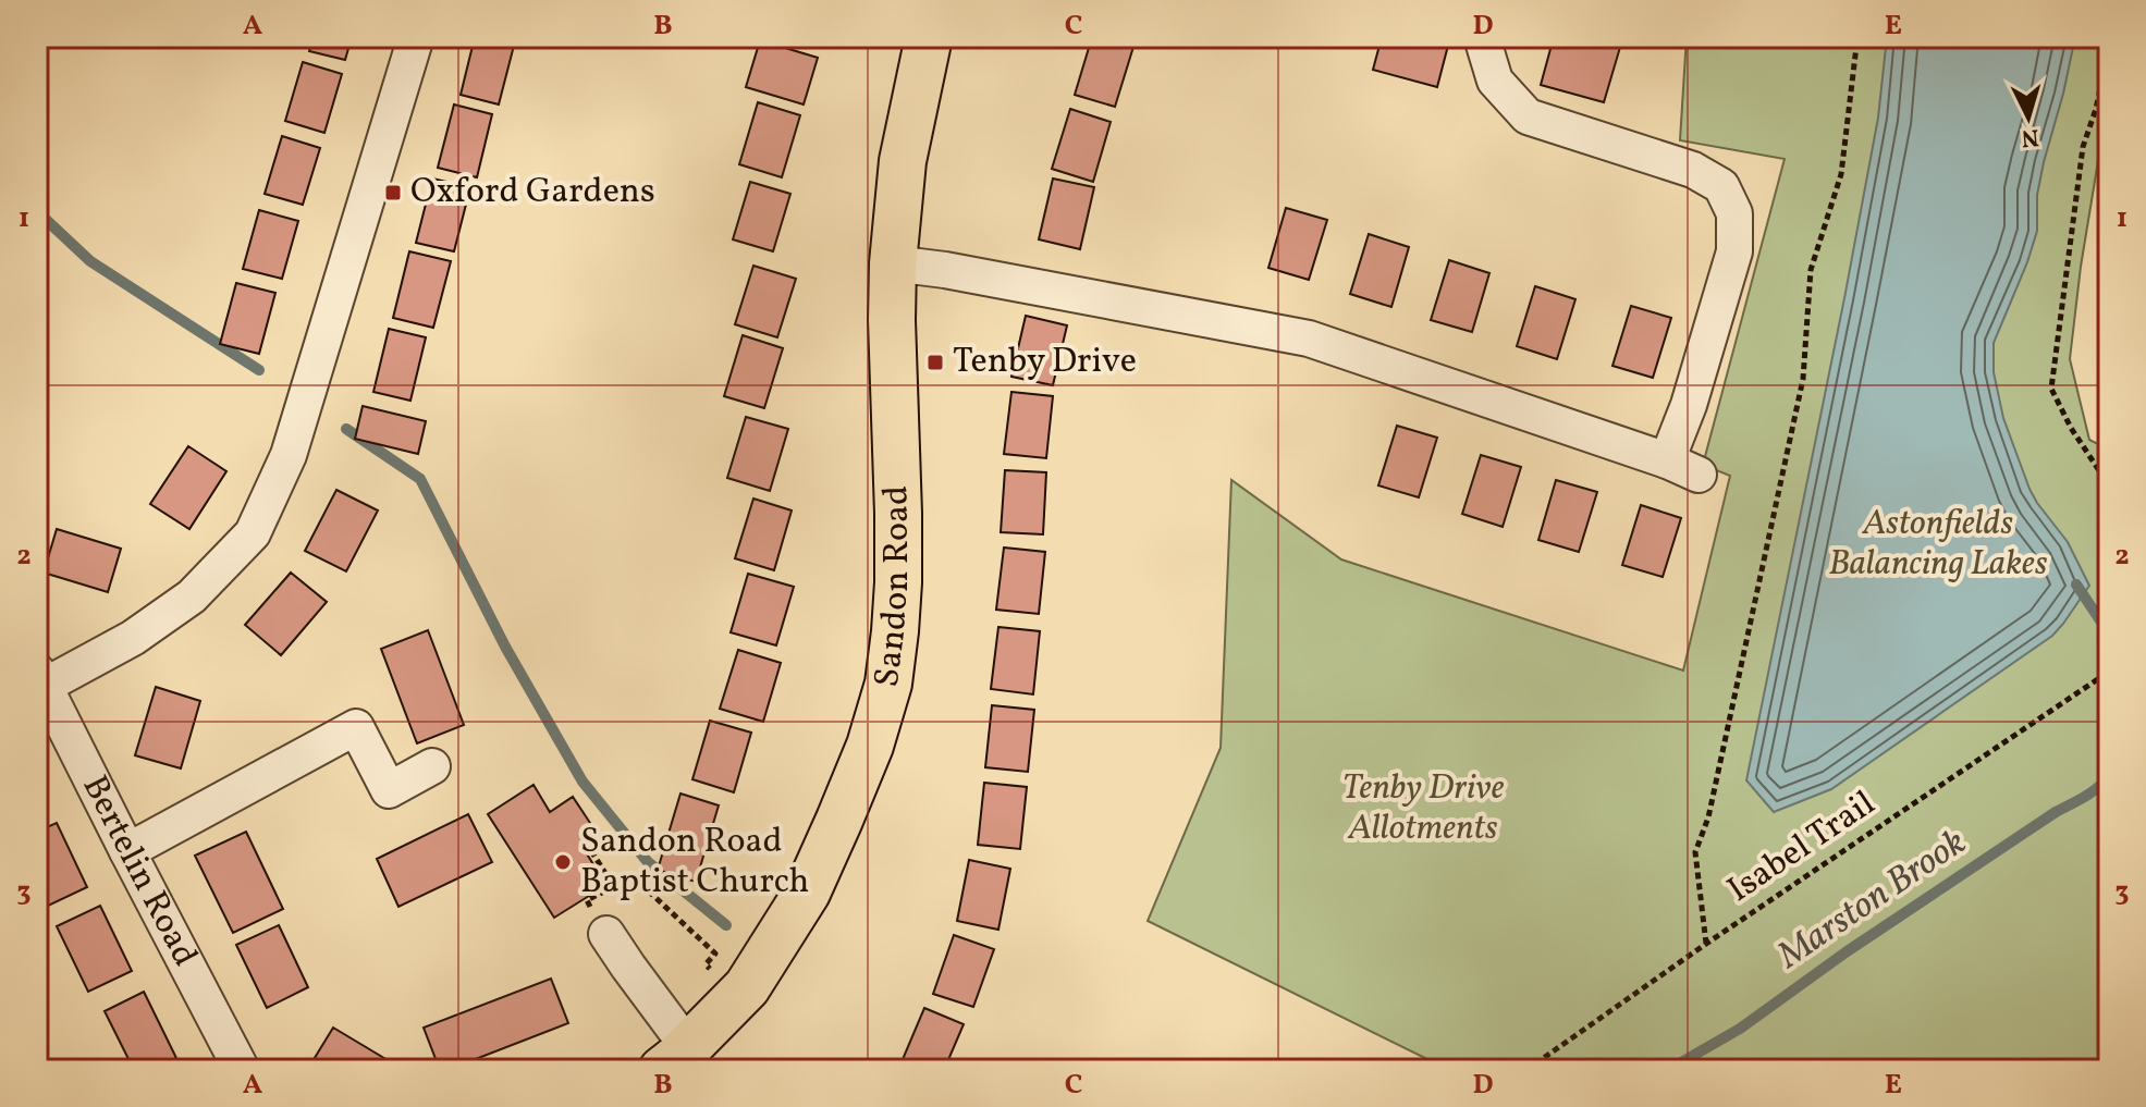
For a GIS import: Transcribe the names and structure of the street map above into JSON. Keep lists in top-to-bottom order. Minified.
{"streets":{"main road":["Sandon Road"],"street":["Bertelin Road"],"path":["Isabel Trail"]},"water":["Marston Brook"],"parks":["Astonfields Balancing Lakes","Tenby Drive Allotments"],"places":{"transit":["Oxford Gardens","Tenby Drive"],"other":["Sandon Road Baptist Church"]},"north":"bottom","grid":{"columns":["A","B","C","D","E"],"rows":["1","2","3"]}}
